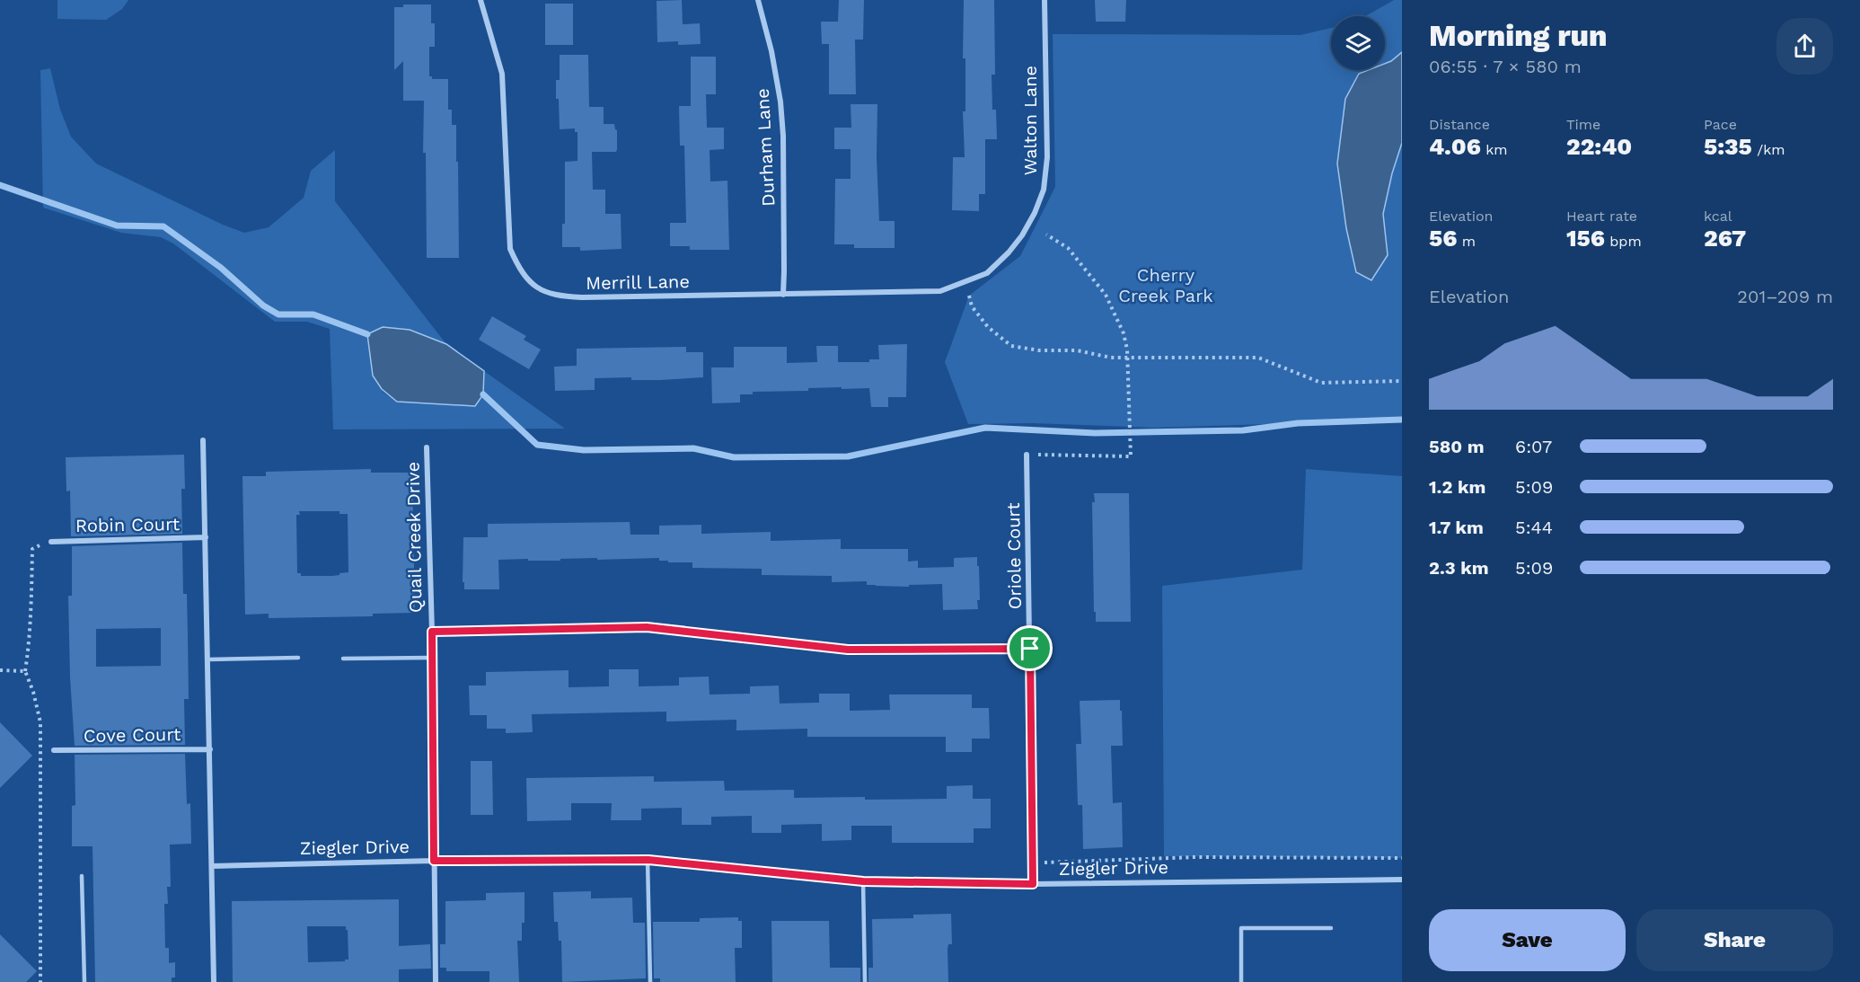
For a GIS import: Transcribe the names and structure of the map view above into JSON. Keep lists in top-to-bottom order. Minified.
{"streets":{"street":["Walton Lane","Durham Lane","Merrill Lane","Robin Court","Quail Creek Drive","Oriole Court","Cove Court","Ziegler Drive"]},"crossings":[["Walton Lane","Merrill Lane"],["Durham Lane","Merrill Lane"],["Quail Creek Drive","Ziegler Drive"],["Oriole Court","Ziegler Drive"]],"parks":["Cherry Creek Park"],"page":{"heading":["Morning run","06:55 · 7 × 580 m"],"stats":[["Distance","4.06 km"],["Time","22:40"],["Pace","5:35 /km"],["Elevation","56 m"],["Heart rate","156 bpm"],["kcal","267"]],"chart":["Elevation","201–209 m"],"list":[{"name":"580 m","note":"6:07"},{"name":"1.2 km","note":"5:09"},{"name":"1.7 km","note":"5:44"},{"name":"2.3 km","note":"5:09"}],"buttons":["Save","Share"]}}
